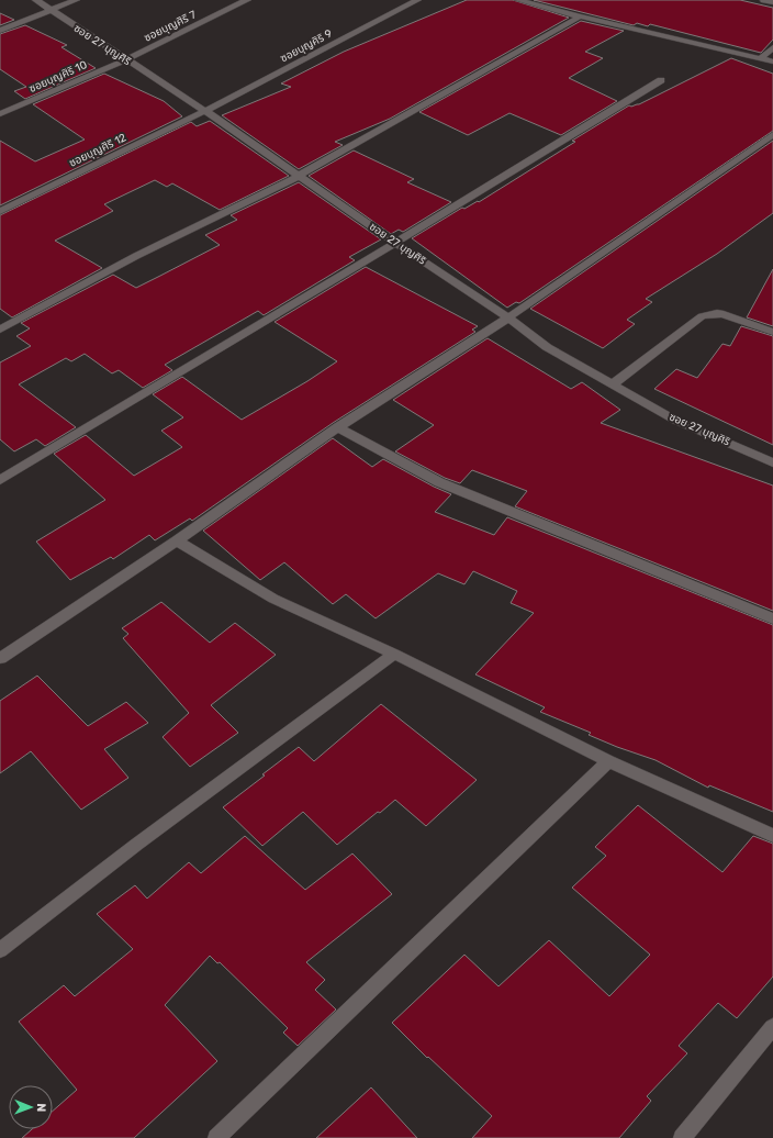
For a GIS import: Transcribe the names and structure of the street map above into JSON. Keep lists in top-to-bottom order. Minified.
{"streets":{"street":["ซอยบุญศิริ 7","ซอย 27 บุญศิริ","ซอยบุญศิริ 9","ซอยบุญศิริ 10","ซอยบุญศิริ 12"]},"crossings":[["ซอยบุญศิริ 7","ซอย 27 บุญศิริ"],["ซอยบุญศิริ 7","ซอยบุญศิริ 10"],["ซอย 27 บุญศิริ","ซอยบุญศิริ 9"],["ซอย 27 บุญศิริ","ซอยบุญศิริ 10"],["ซอย 27 บุญศิริ","ซอยบุญศิริ 12"],["ซอยบุญศิริ 9","ซอยบุญศิริ 12"]],"north":"right"}
